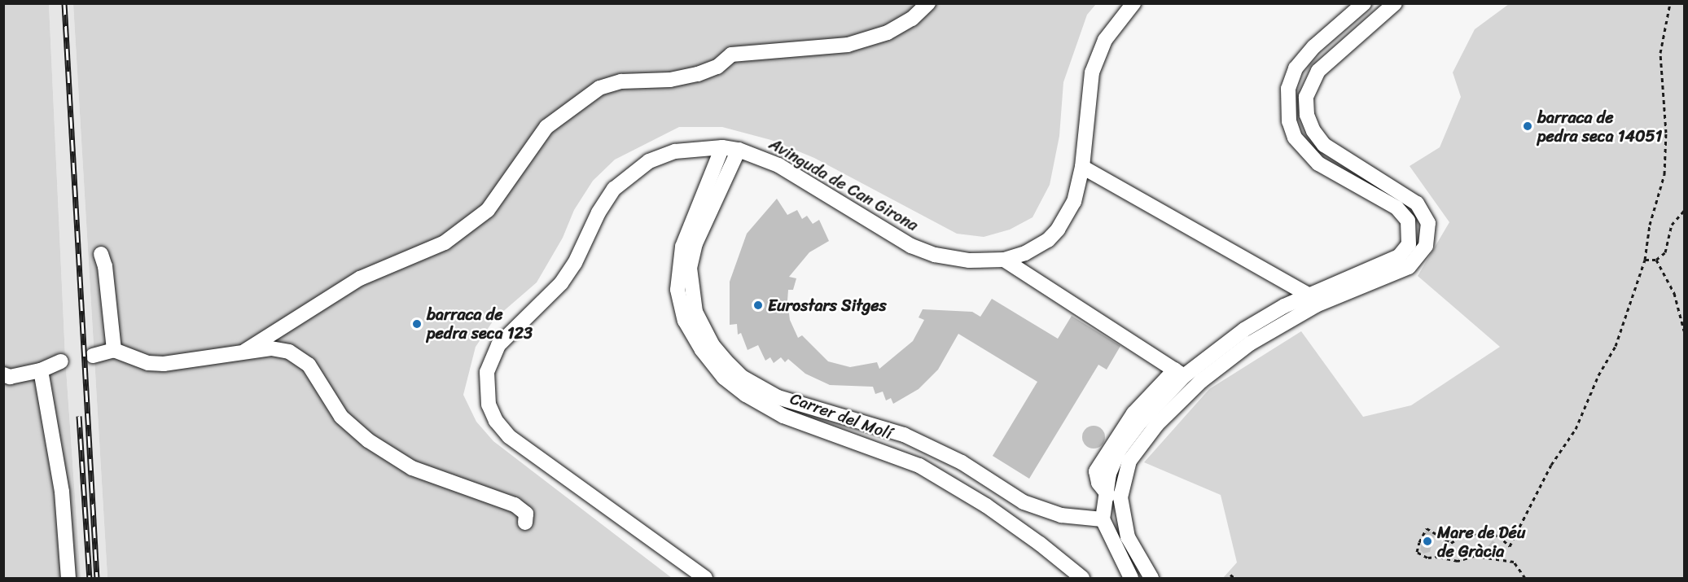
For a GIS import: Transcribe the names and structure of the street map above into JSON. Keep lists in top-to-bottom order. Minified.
{"streets":{"street":["Avinguda de Can Girona","Carrer del Molí"]},"crossings":[["Avinguda de Can Girona","Carrer del Molí"]],"places":["barraca de pedra seca 14051","Eurostars Sitges","barraca de pedra seca 123","Mare de Déu de Gràcia"]}
